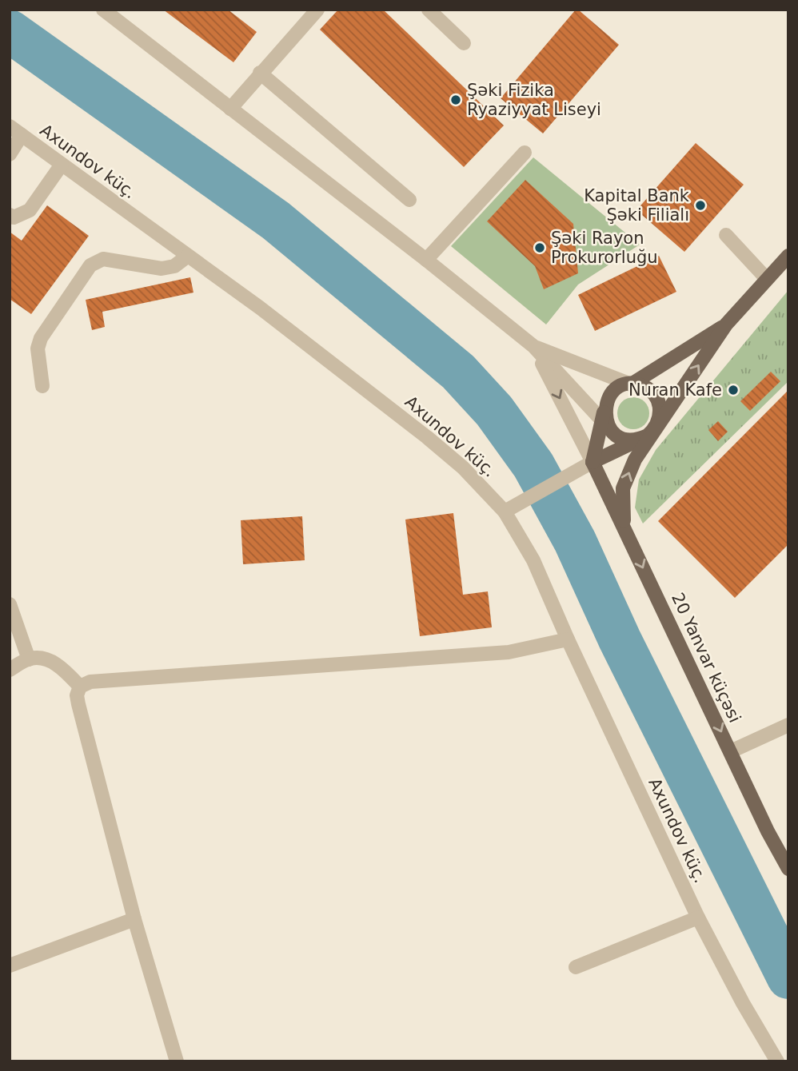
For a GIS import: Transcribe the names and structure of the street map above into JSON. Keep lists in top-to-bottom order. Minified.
{"streets":{"main road":["20 Yanvar küçəsi"],"street":["Axundov küç."]},"one_way":["20 Yanvar küçəsi"],"places":["Şəki Fizika Ryaziyyat Liseyi","Kapital Bank Şəki Filialı","Şəki Rayon Prokurorluğu","Nuran Kafe"]}
